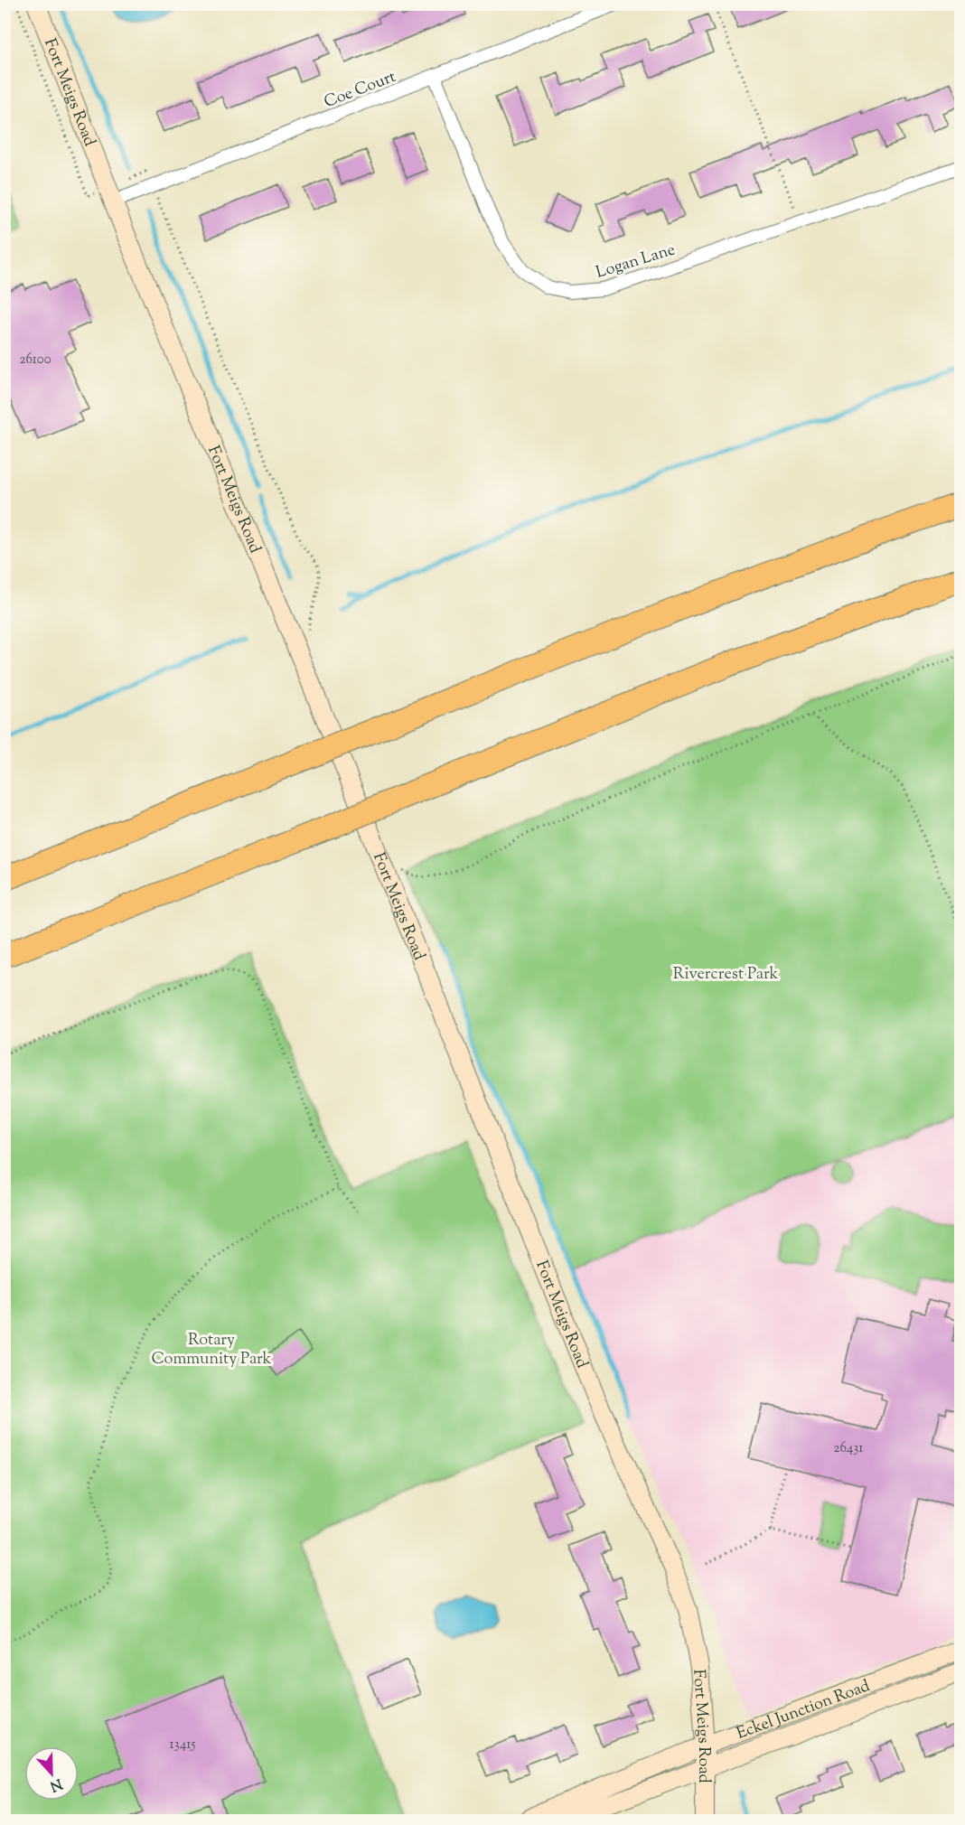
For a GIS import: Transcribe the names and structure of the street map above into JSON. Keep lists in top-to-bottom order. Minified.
{"streets":{"street":["Coe Court","Fort Meigs Road","Logan Lane","Eckel Junction Road"]},"crossings":[["Coe Court","Fort Meigs Road"],["Coe Court","Logan Lane"],["Fort Meigs Road","Eckel Junction Road"]],"parks":["Rivercrest Park","Rotary Community Park"],"house_numbers":["26100","26431","13415"],"north":"bottom"}
